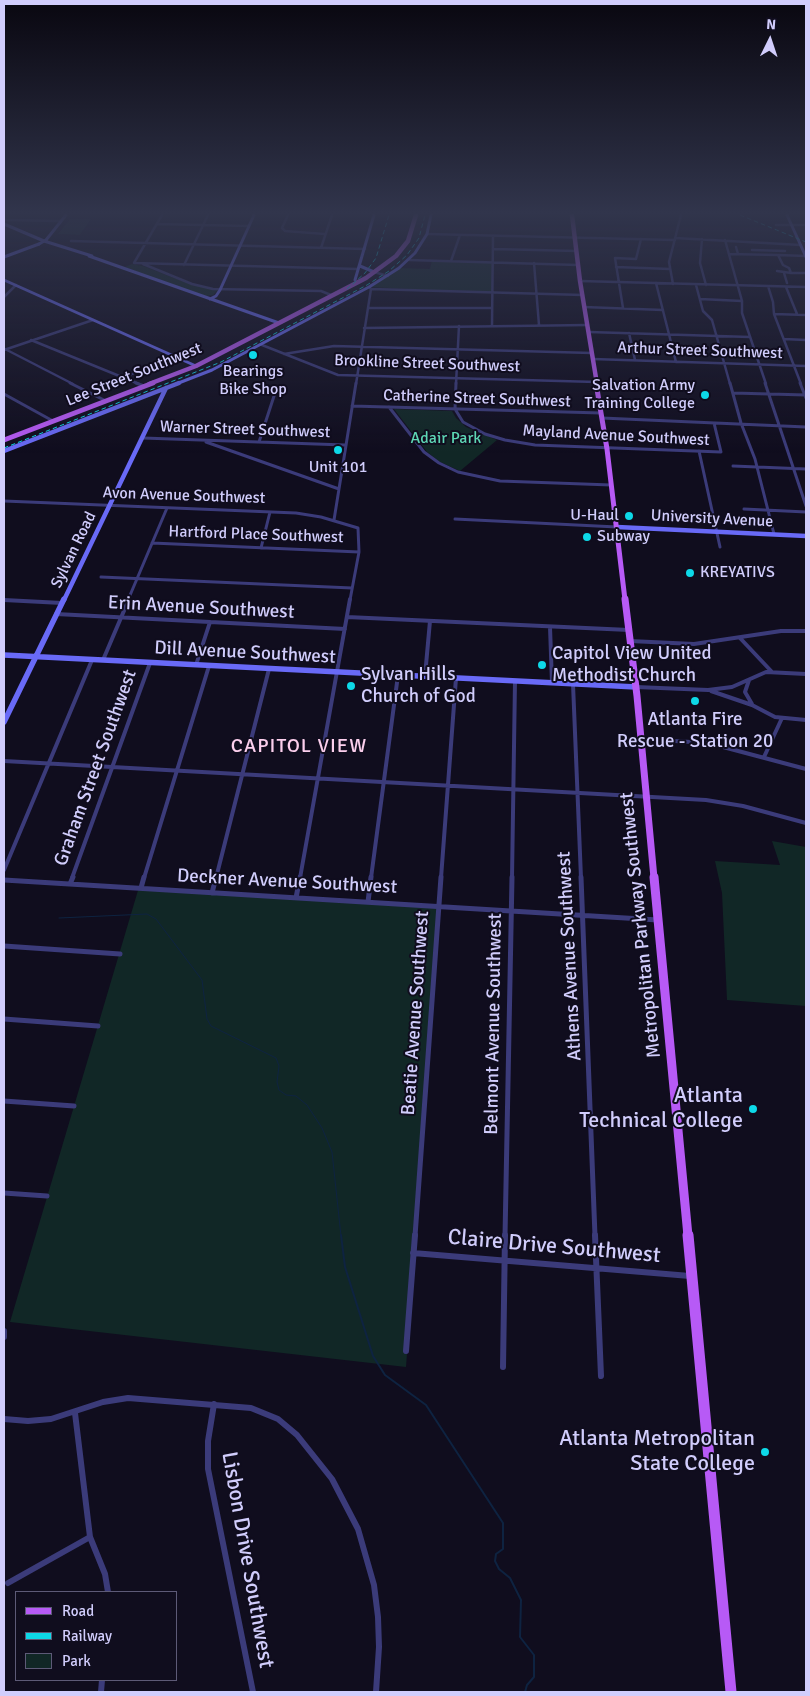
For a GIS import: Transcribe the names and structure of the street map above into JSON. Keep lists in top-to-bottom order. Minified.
{"streets":{"main road":["Lee Street Southwest","Metropolitan Parkway Southwest"],"street":["Arthur Street Southwest","Brookline Street Southwest","Catherine Street Southwest","Warner Street Southwest","Mayland Avenue Southwest","Avon Avenue Southwest","University Avenue","Hartford Place Southwest","Sylvan Road","Erin Avenue Southwest","Dill Avenue Southwest","Graham Street Southwest","Deckner Avenue Southwest","Athens Avenue Southwest","Beatie Avenue Southwest","Belmont Avenue Southwest","Claire Drive Southwest","Lisbon Drive Southwest"]},"crossings":[["Arthur Street Southwest","Brookline Street Southwest"],["Arthur Street Southwest","Metropolitan Parkway Southwest"],["Brookline Street Southwest","Metropolitan Parkway Southwest"],["Catherine Street Southwest","Mayland Avenue Southwest"],["Catherine Street Southwest","Metropolitan Parkway Southwest"],["Warner Street Southwest","Sylvan Road"],["Mayland Avenue Southwest","Metropolitan Parkway Southwest"],["Avon Avenue Southwest","Hartford Place Southwest"],["Avon Avenue Southwest","Sylvan Road"],["University Avenue","Metropolitan Parkway Southwest"],["Sylvan Road","Erin Avenue Southwest"],["Sylvan Road","Dill Avenue Southwest"],["Dill Avenue Southwest","Graham Street Southwest"],["Dill Avenue Southwest","Metropolitan Parkway Southwest"],["Dill Avenue Southwest","Athens Avenue Southwest"],["Dill Avenue Southwest","Beatie Avenue Southwest"],["Dill Avenue Southwest","Belmont Avenue Southwest"],["Graham Street Southwest","Deckner Avenue Southwest"],["Deckner Avenue Southwest","Metropolitan Parkway Southwest"],["Deckner Avenue Southwest","Athens Avenue Southwest"],["Deckner Avenue Southwest","Beatie Avenue Southwest"],["Deckner Avenue Southwest","Belmont Avenue Southwest"],["Metropolitan Parkway Southwest","Claire Drive Southwest"],["Athens Avenue Southwest","Claire Drive Southwest"],["Beatie Avenue Southwest","Claire Drive Southwest"],["Belmont Avenue Southwest","Claire Drive Southwest"]],"districts":["CAPITOL VIEW"],"parks":["Adair Park"],"places":["Bearings Bike Shop","Salvation Army Training College","Unit 101","U-Haul","Subway","KREYATIVS","Capitol View United Methodist Church","Sylvan Hills Church of God","Atlanta Fire Rescue - Station 20","Atlanta Technical College","Atlanta Metropolitan State College"],"legend":["Road","Railway","Park"],"north":"top"}
